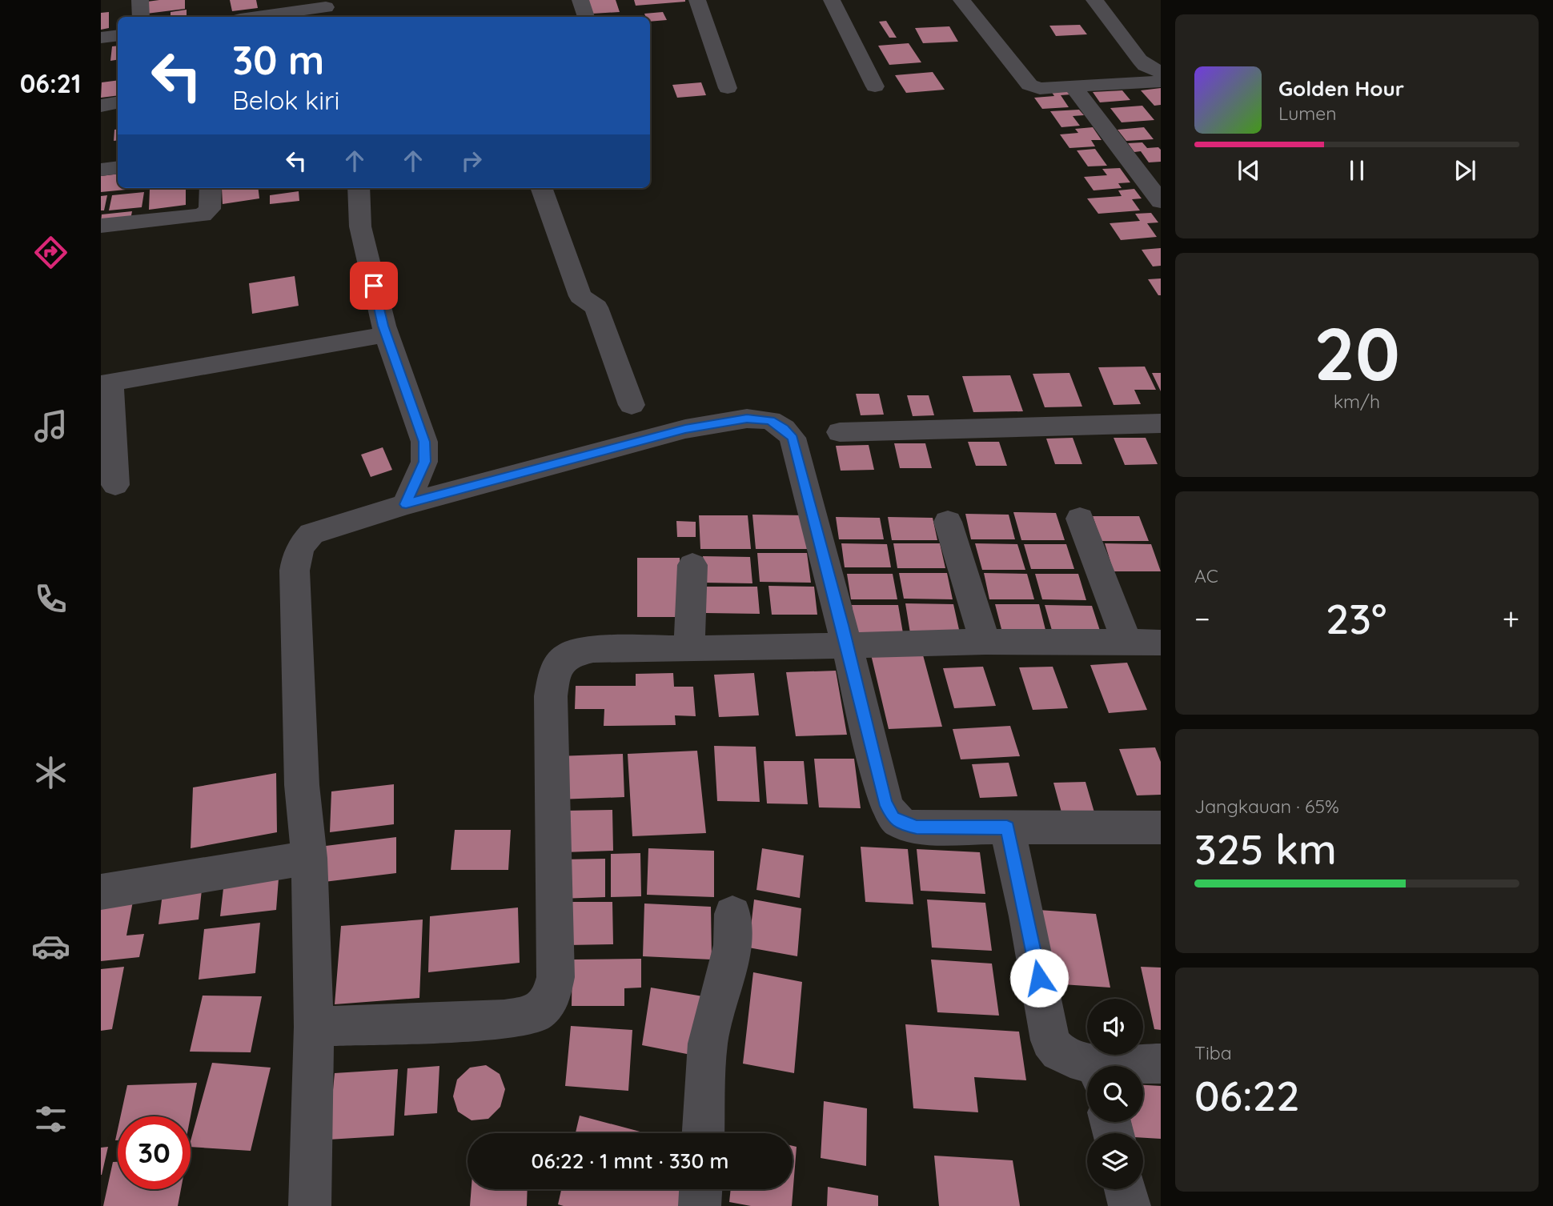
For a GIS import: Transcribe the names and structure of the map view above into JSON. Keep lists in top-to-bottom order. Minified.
{"page":{"tabs":"06:21","turn":["30 m","Belok kiri"],"song":["Golden Hour","Lumen"],"tile":[["20","km/h"],"AC",["Jangkauan · 65%","325 km"],["Tiba","06:22"]],"heat":["−","23°","+"],"limit":"30","trip":"06:22 · 1 mnt · 330 m"}}
